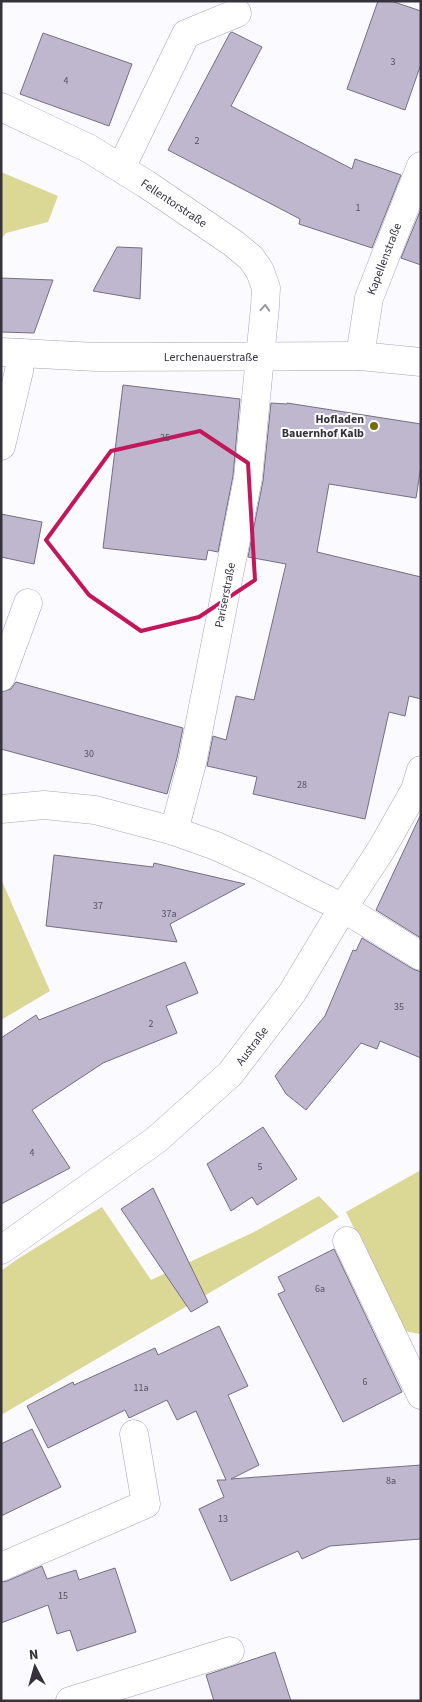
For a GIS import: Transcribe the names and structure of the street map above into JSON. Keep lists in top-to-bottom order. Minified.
{"streets":{"street":["Fellentorstraße","Kapellenstraße","Lerchenauerstraße","Pariserstraße","Austraße"]},"crossings":[["Fellentorstraße","Lerchenauerstraße"],["Fellentorstraße","Pariserstraße"],["Kapellenstraße","Lerchenauerstraße"],["Lerchenauerstraße","Pariserstraße"]],"one_way":["Fellentorstraße"],"places":["Hofladen Bauernhof Kalb"],"house_numbers":["3","4","2","1","35","30","28","37","37a","35","2","4","5","6a","6","11a","8a","13","15"],"north":"top"}
